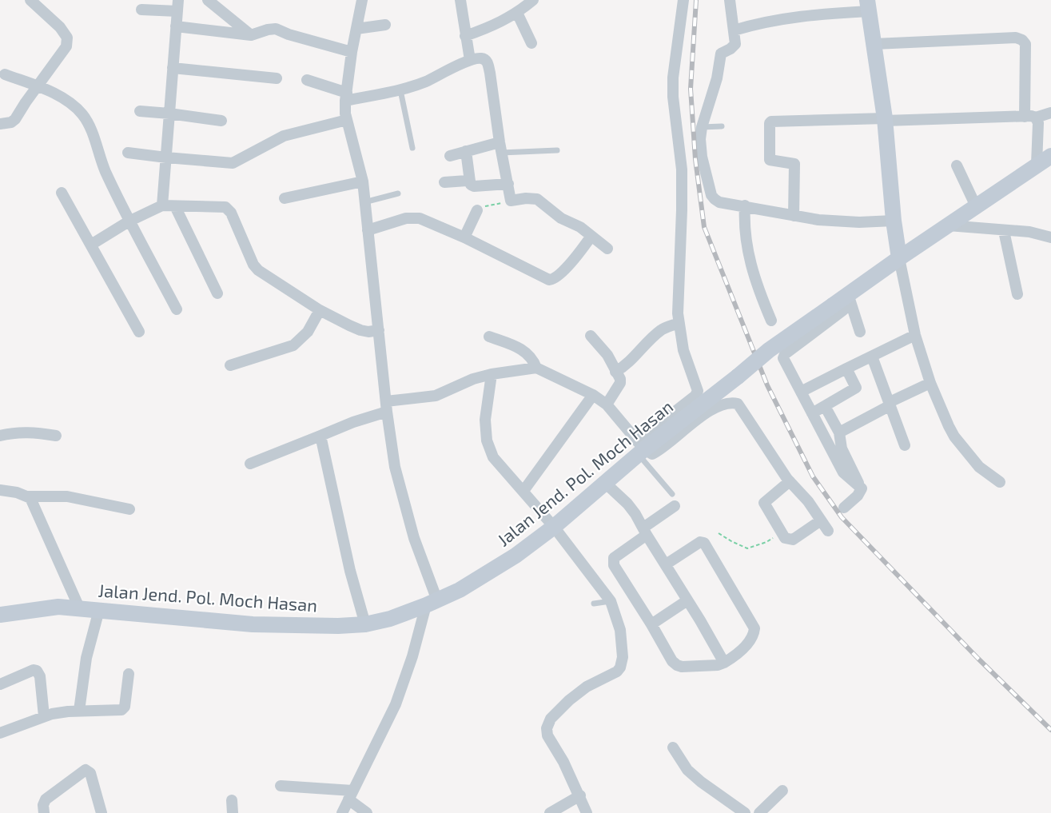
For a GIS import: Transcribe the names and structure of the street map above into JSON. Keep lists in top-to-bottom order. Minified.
{"streets":{"main road":["Jalan Jend. Pol. Moch Hasan"]}}
